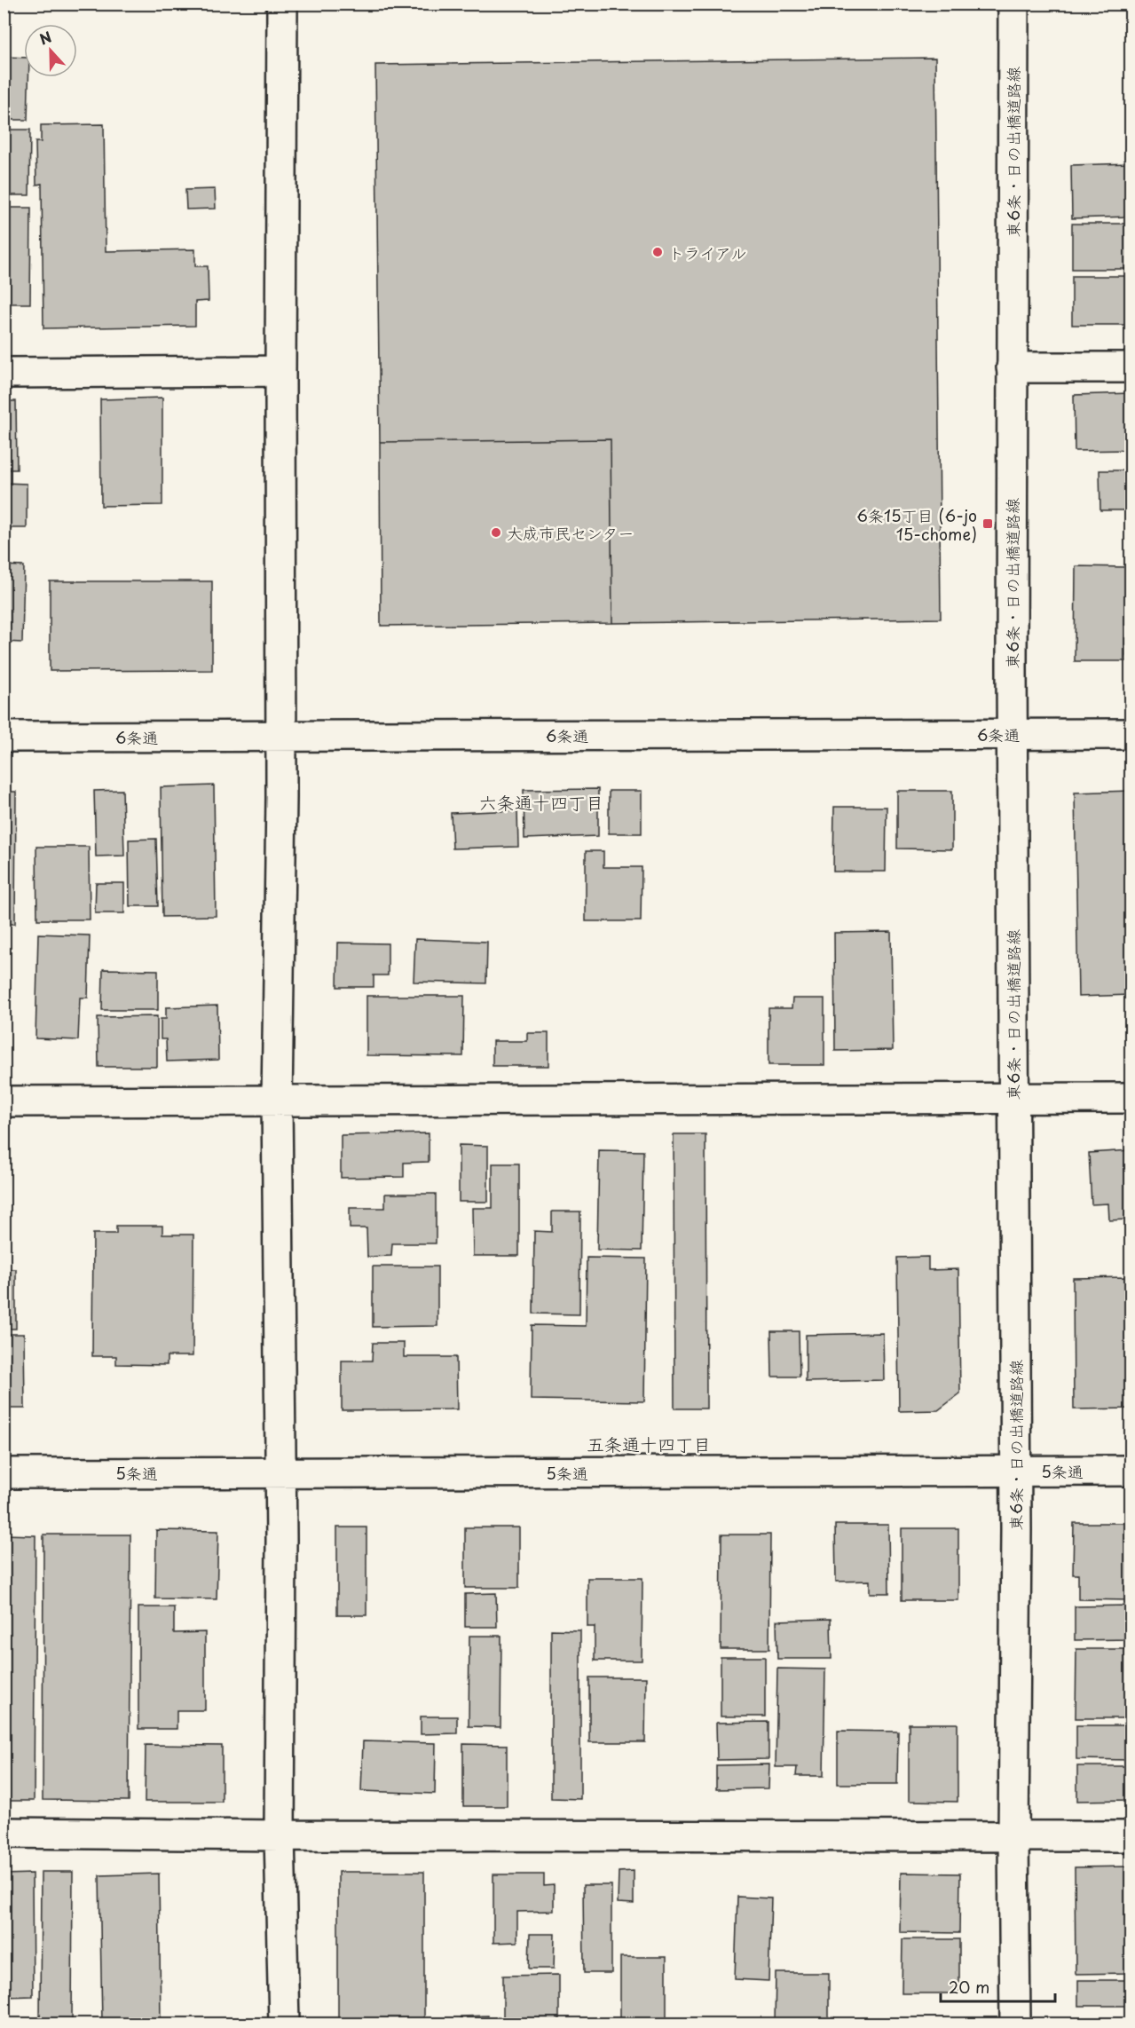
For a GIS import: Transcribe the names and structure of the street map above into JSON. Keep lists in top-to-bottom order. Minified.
{"streets":{"street":["東6条・日の出橋道路線","6条通","5条通"]},"crossings":[["東6条・日の出橋道路線","6条通"],["東6条・日の出橋道路線","5条通"]],"districts":["六条通十四丁目","五条通十四丁目"],"places":{"other":["トライアル","大成市民センター"],"transit":["6条15丁目 (6-jo 15-chome)"]},"scale_bar":"20 m","north":"top"}
